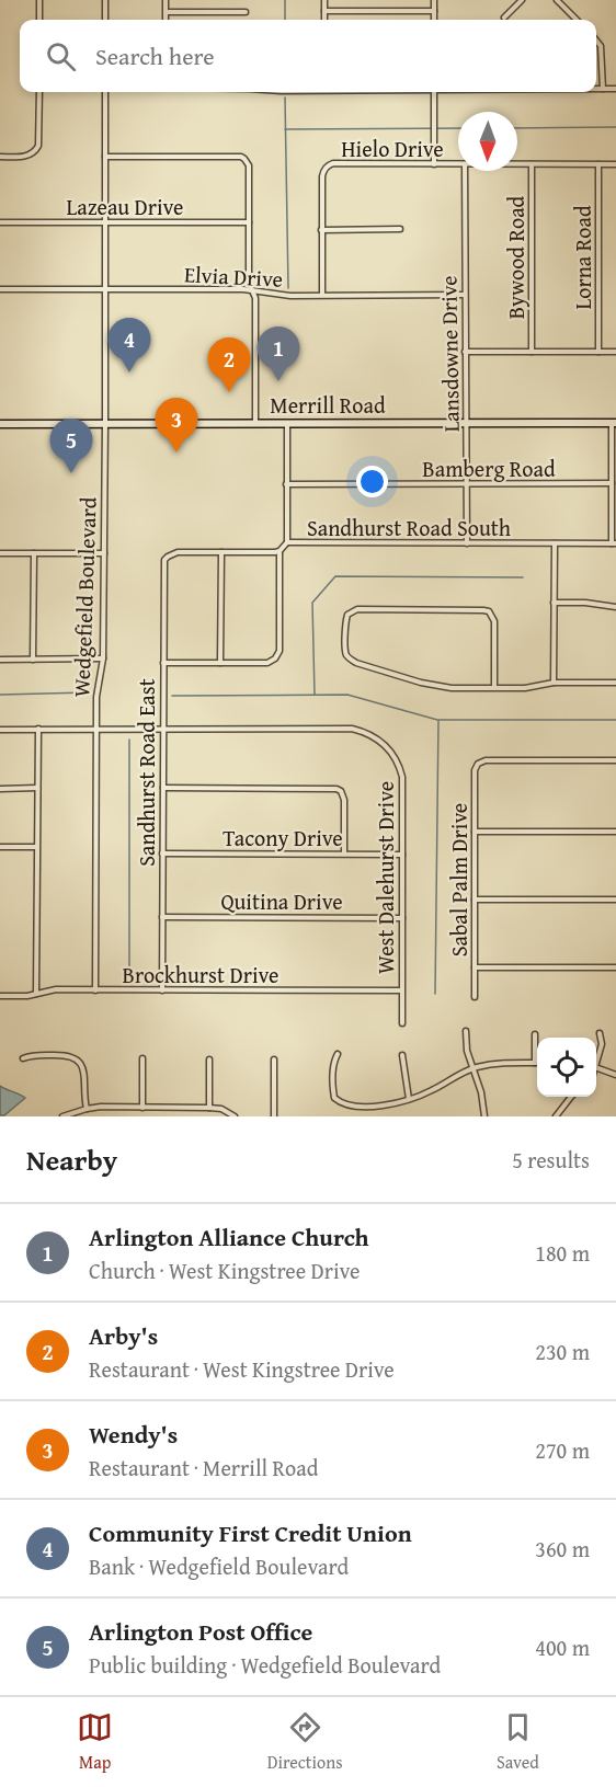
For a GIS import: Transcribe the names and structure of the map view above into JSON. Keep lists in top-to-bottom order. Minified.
{"streets":{"main road":["Merrill Road"],"street":["Hielo Drive","Lazeau Drive","Bywood Road","Lorna Road","Elvia Drive","Lansdowne Drive","Bamberg Road","Sandhurst Road South","Wedgefield Boulevard","Sandhurst Road East","Tacony Drive","West Dalehurst Drive","Sabal Palm Drive","Quitina Drive","Brockhurst Drive"]},"crossings":[["Hielo Drive","Bywood Road"],["Hielo Drive","Lorna Road"],["Lazeau Drive","Wedgefield Boulevard"],["Elvia Drive","Lansdowne Drive"],["Elvia Drive","Wedgefield Boulevard"],["Lansdowne Drive","Merrill Road"],["Lansdowne Drive","Bamberg Road"],["Lansdowne Drive","Sandhurst Road South"],["Merrill Road","Wedgefield Boulevard"],["Sandhurst Road South","Sandhurst Road East"],["Wedgefield Boulevard","Brockhurst Drive"],["Sandhurst Road East","Tacony Drive"],["Sandhurst Road East","West Dalehurst Drive"],["Sandhurst Road East","Quitina Drive"],["Sandhurst Road East","Brockhurst Drive"],["Tacony Drive","West Dalehurst Drive"],["West Dalehurst Drive","Quitina Drive"],["West Dalehurst Drive","Brockhurst Drive"]],"north":"bottom","page":{"search":"Search here","pins":["4","1","2","3","5"],"heading":["Nearby","5 results"],"list":[{"mark":"1","name":"Arlington Alliance Church","note":"Church · West Kingstree Drive","value":"180 m"},{"mark":"2","name":"Arby's","note":"Restaurant · West Kingstree Drive","value":"230 m"},{"mark":"3","name":"Wendy's","note":"Restaurant · Merrill Road","value":"270 m"},{"mark":"4","name":"Community First Credit Union","note":"Bank · Wedgefield Boulevard","value":"360 m"},{"mark":"5","name":"Arlington Post Office","note":"Public building · Wedgefield Boulevard","value":"400 m"}],"nav":["Map","Directions","Saved"]}}
